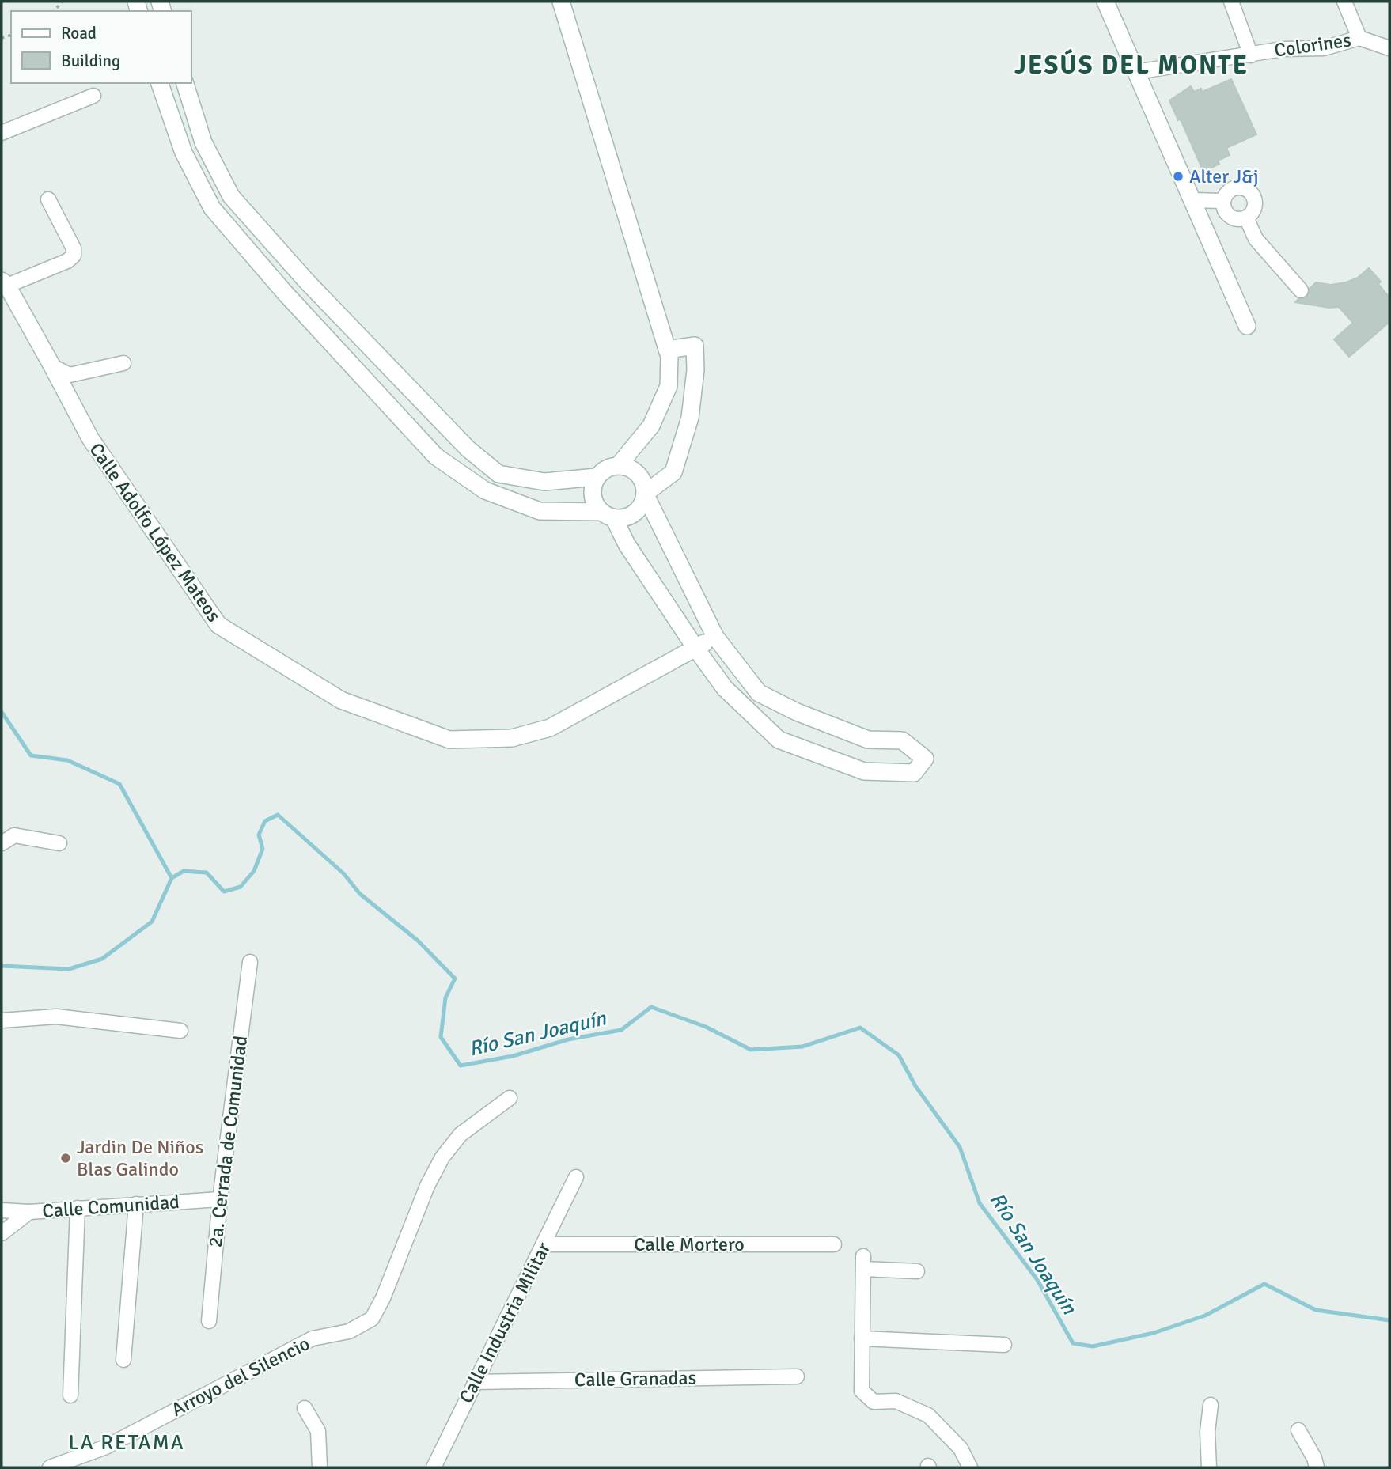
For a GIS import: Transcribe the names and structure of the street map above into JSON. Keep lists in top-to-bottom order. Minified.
{"streets":{"street":["Colorines","Calle Adolfo López Mateos","2a. Cerrada de Comunidad","Calle Comunidad","Calle Mortero","Calle Industria Militar","Arroyo del Silencio","Calle Granadas"]},"crossings":[["2a. Cerrada de Comunidad","Calle Comunidad"],["Calle Mortero","Calle Industria Militar"],["Calle Industria Militar","Calle Granadas"]],"districts":["JESÚS DEL MONTE","LA RETAMA"],"water":["Río San Joaquín"],"places":["Alter J&j","Jardin De Niños Blas Galindo"],"legend":["Road","Building"]}
